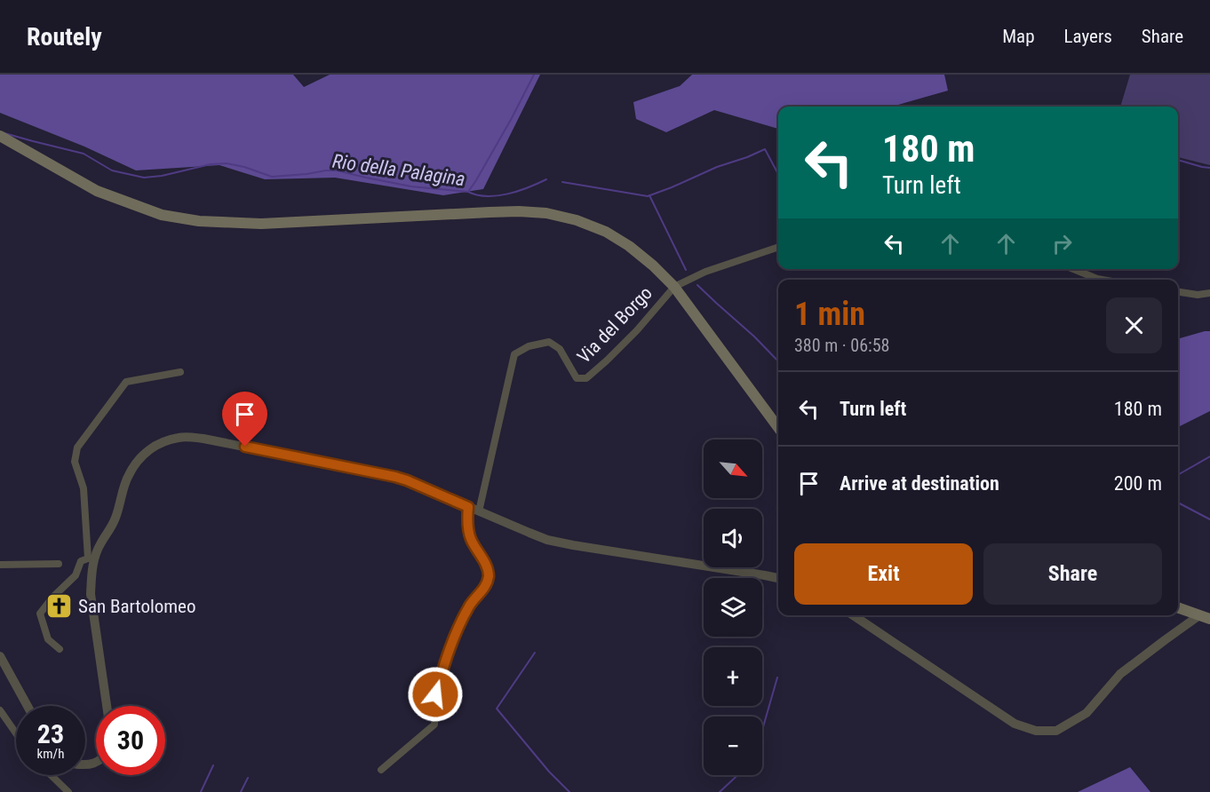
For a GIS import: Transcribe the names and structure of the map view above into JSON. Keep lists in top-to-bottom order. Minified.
{"streets":{"street":["Via del Borgo"]},"water":["Rio della Palagina"],"places":{"church":["San Bartolomeo"]},"north":"bottom right","page":{"header":"Routely","nav":["Map","Layers","Share"],"turn":["180 m","Turn left"],"heading":["1 min","380 m · 06:58"],"list":[{"name":"Turn left","value":"180 m"},{"name":"Arrive at destination","value":"200 m"}],"map_buttons":["+","−"],"buttons":["Exit","Share"],"speed":"23 km/h","limit":"30"}}
